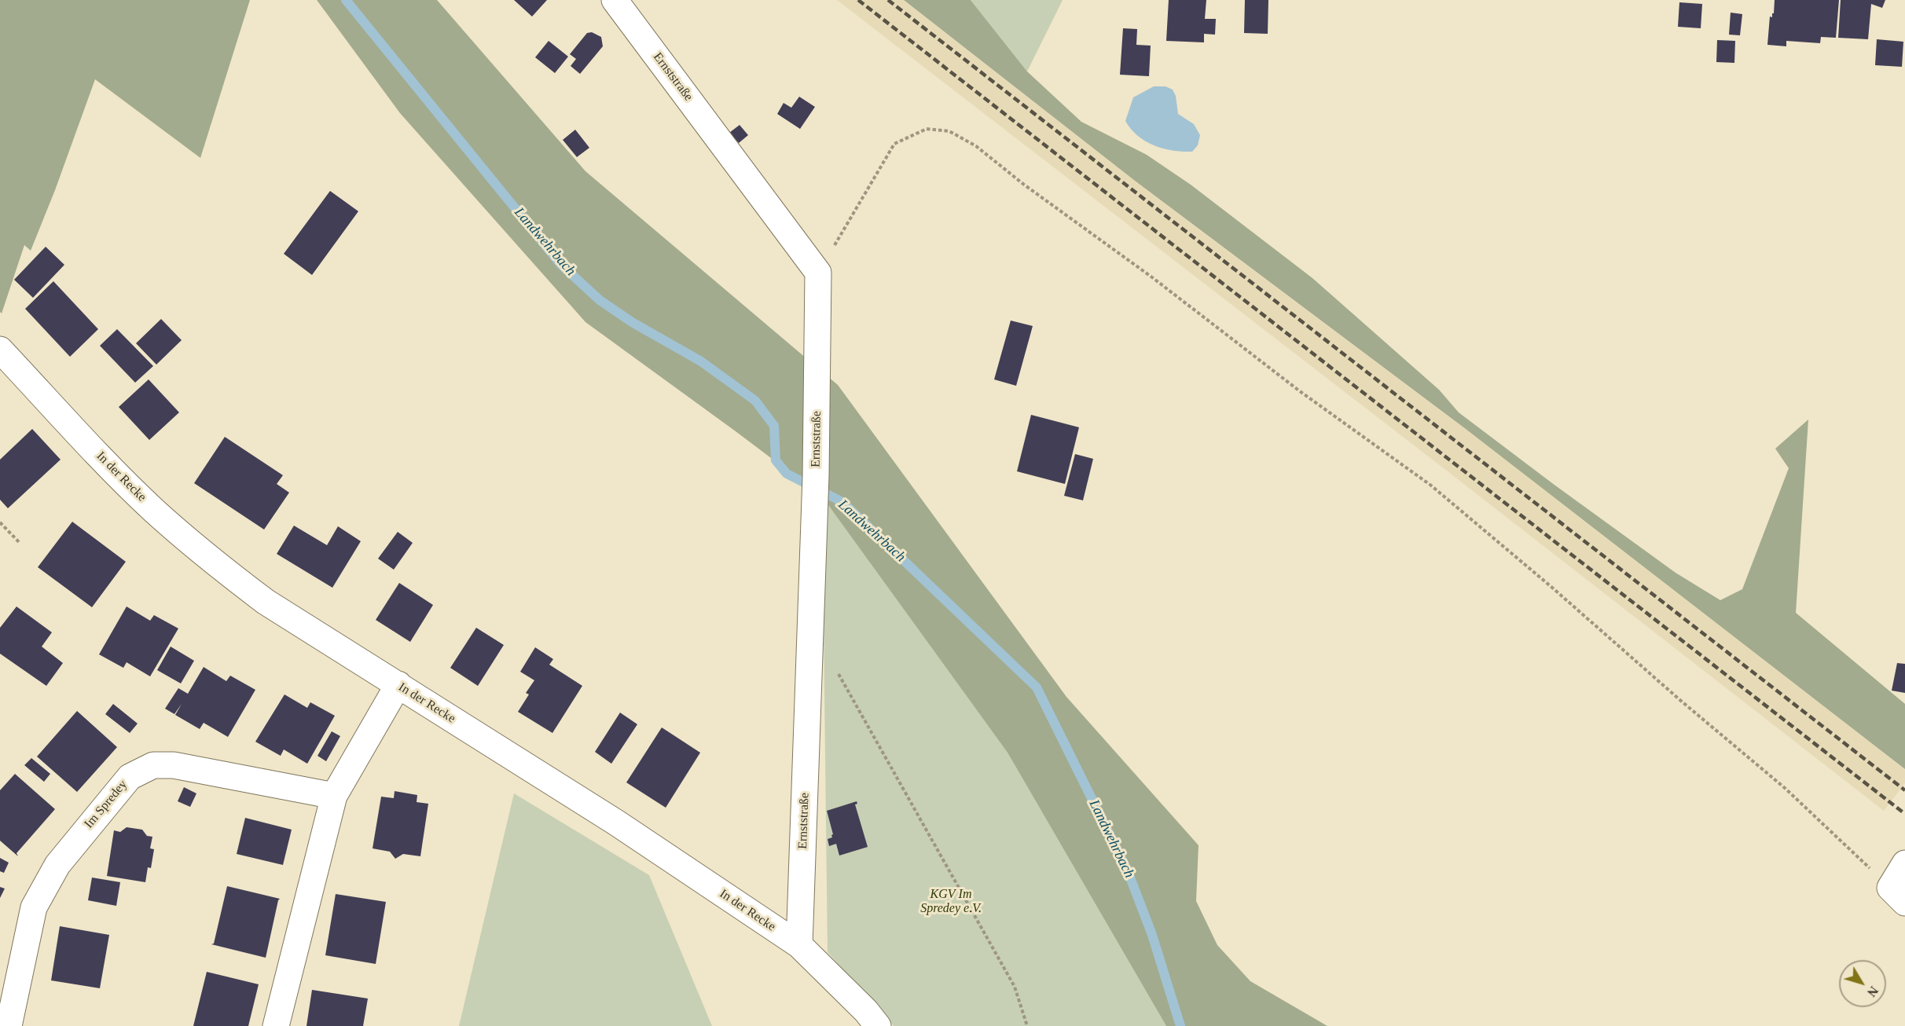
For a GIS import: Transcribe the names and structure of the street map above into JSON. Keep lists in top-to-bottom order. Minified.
{"streets":{"street":["Ernststraße","In der Recke","Im Spredey"]},"crossings":[["Ernststraße","In der Recke"]],"water":["Landwehrbach"],"parks":["KGV Im Spredey e.V."],"north":"bottom right"}
